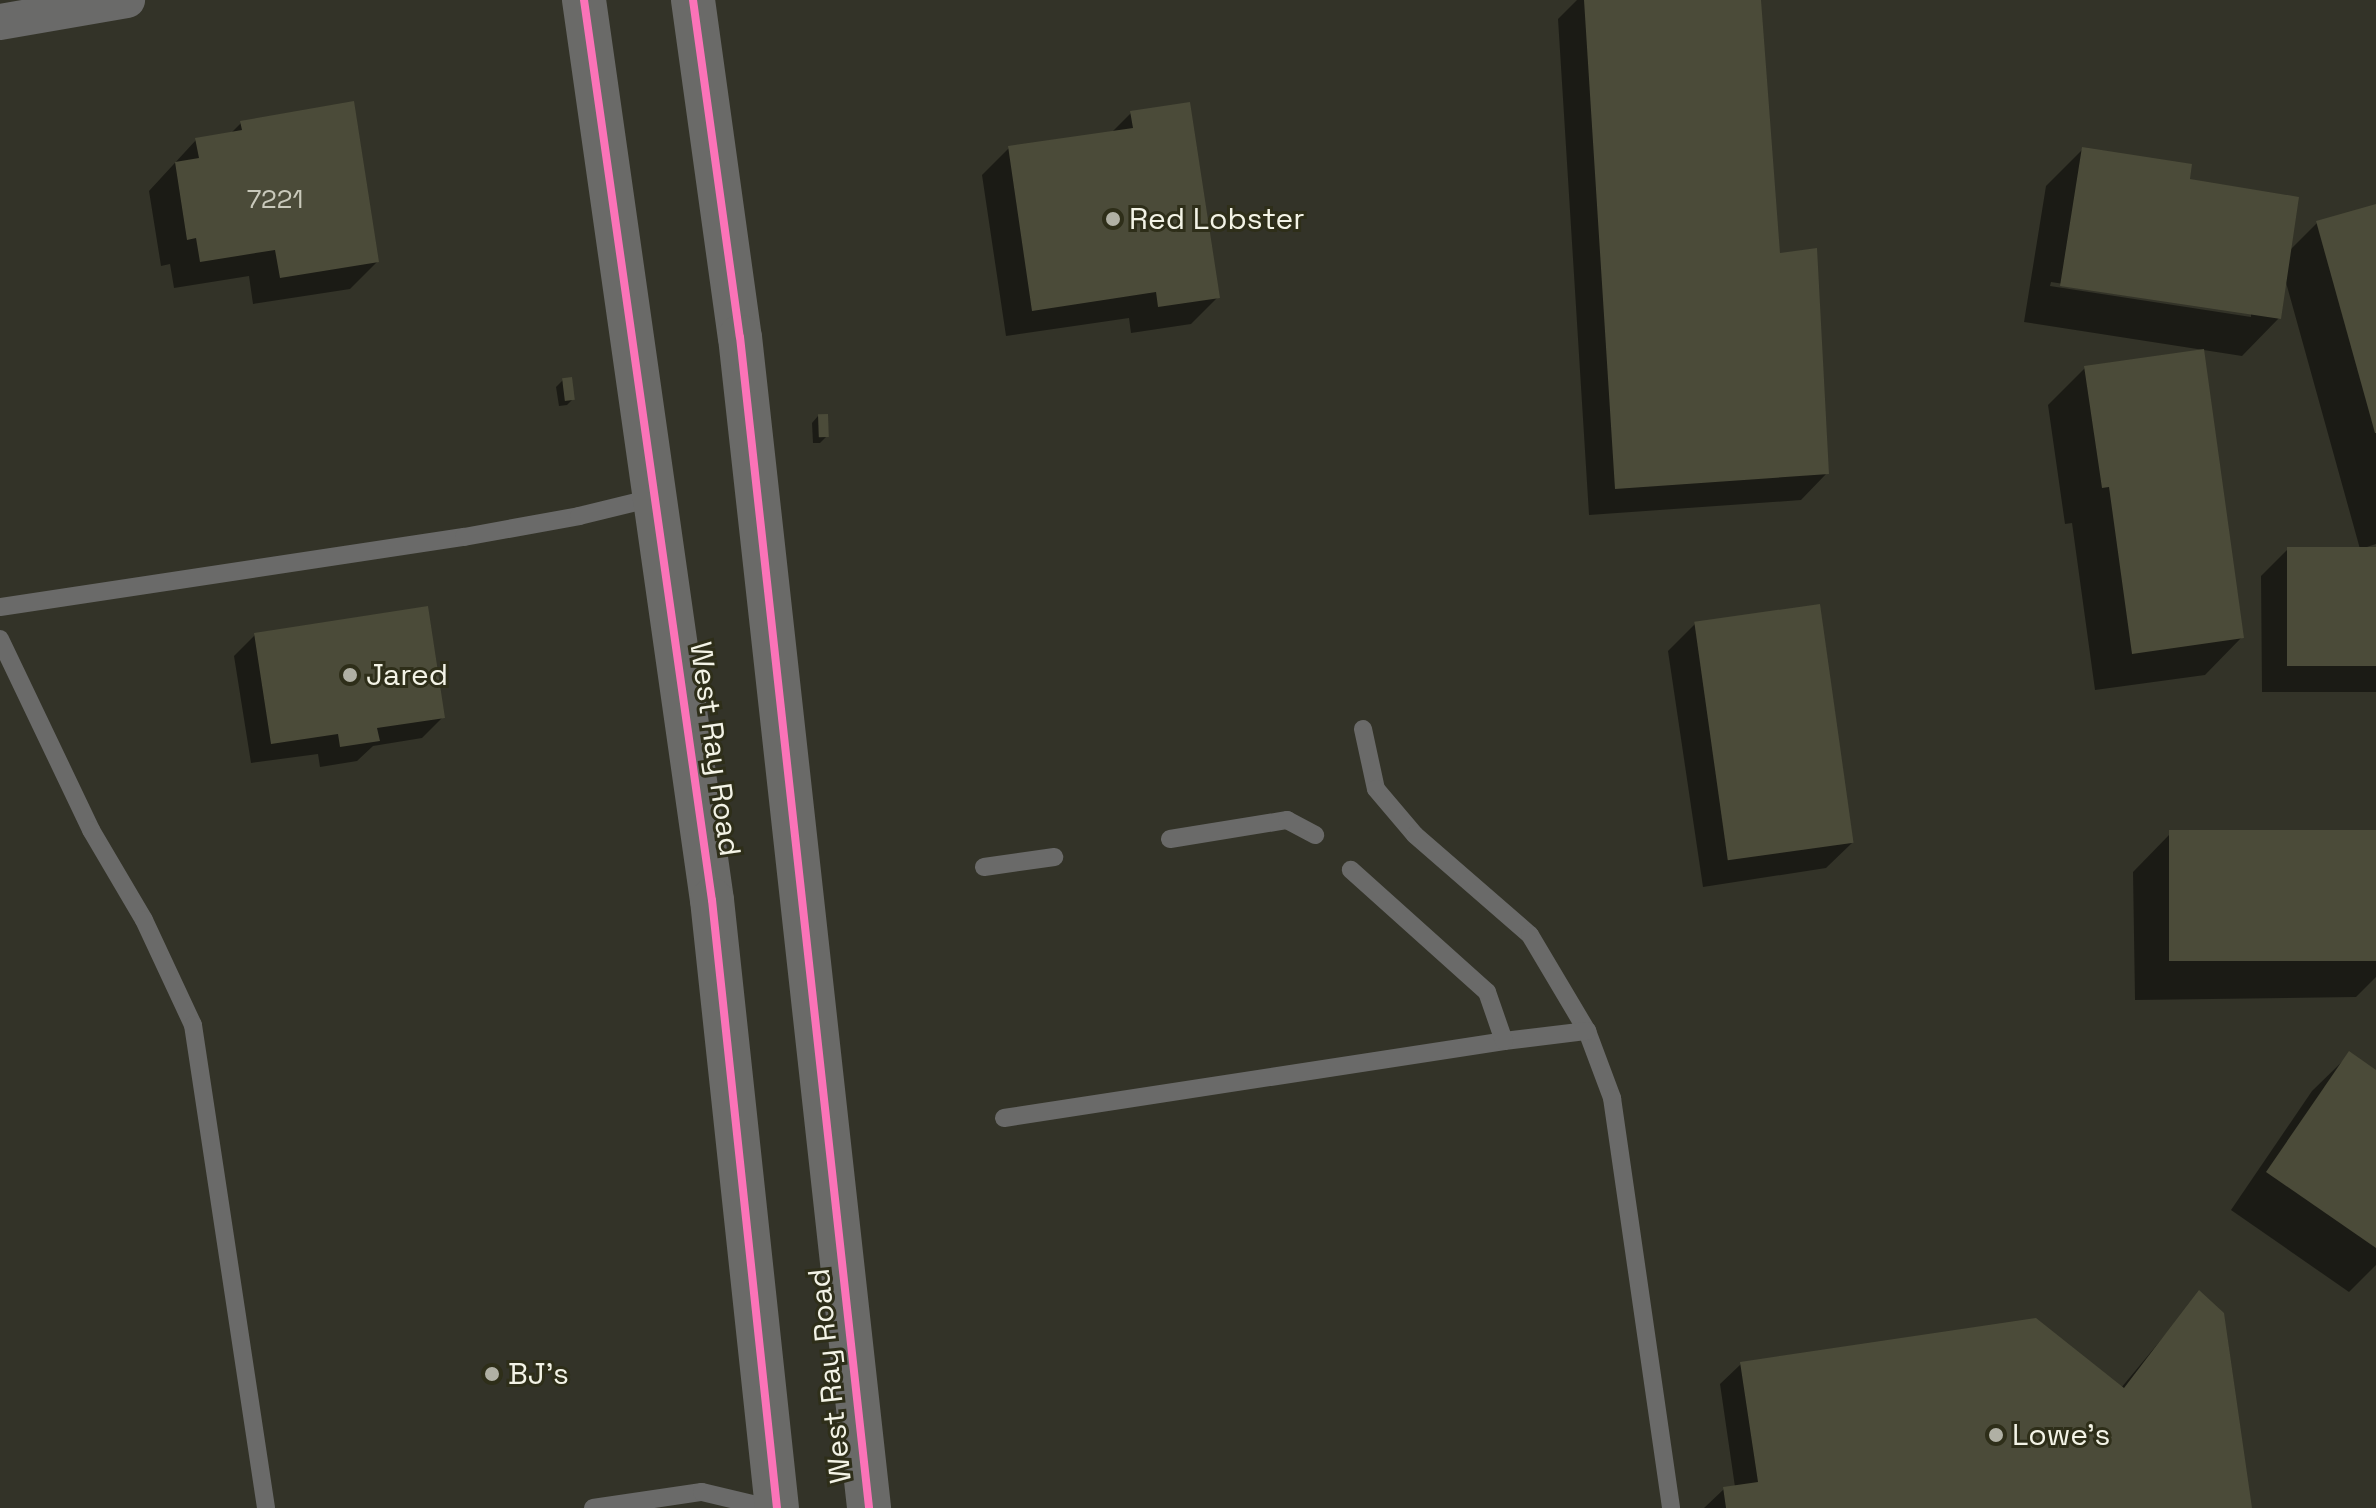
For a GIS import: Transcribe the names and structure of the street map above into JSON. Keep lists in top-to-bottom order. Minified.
{"streets":{"main road":["West Ray Road"]},"places":["Red Lobster","Jared","BJ's","Lowe's"],"house_numbers":["7221"]}
